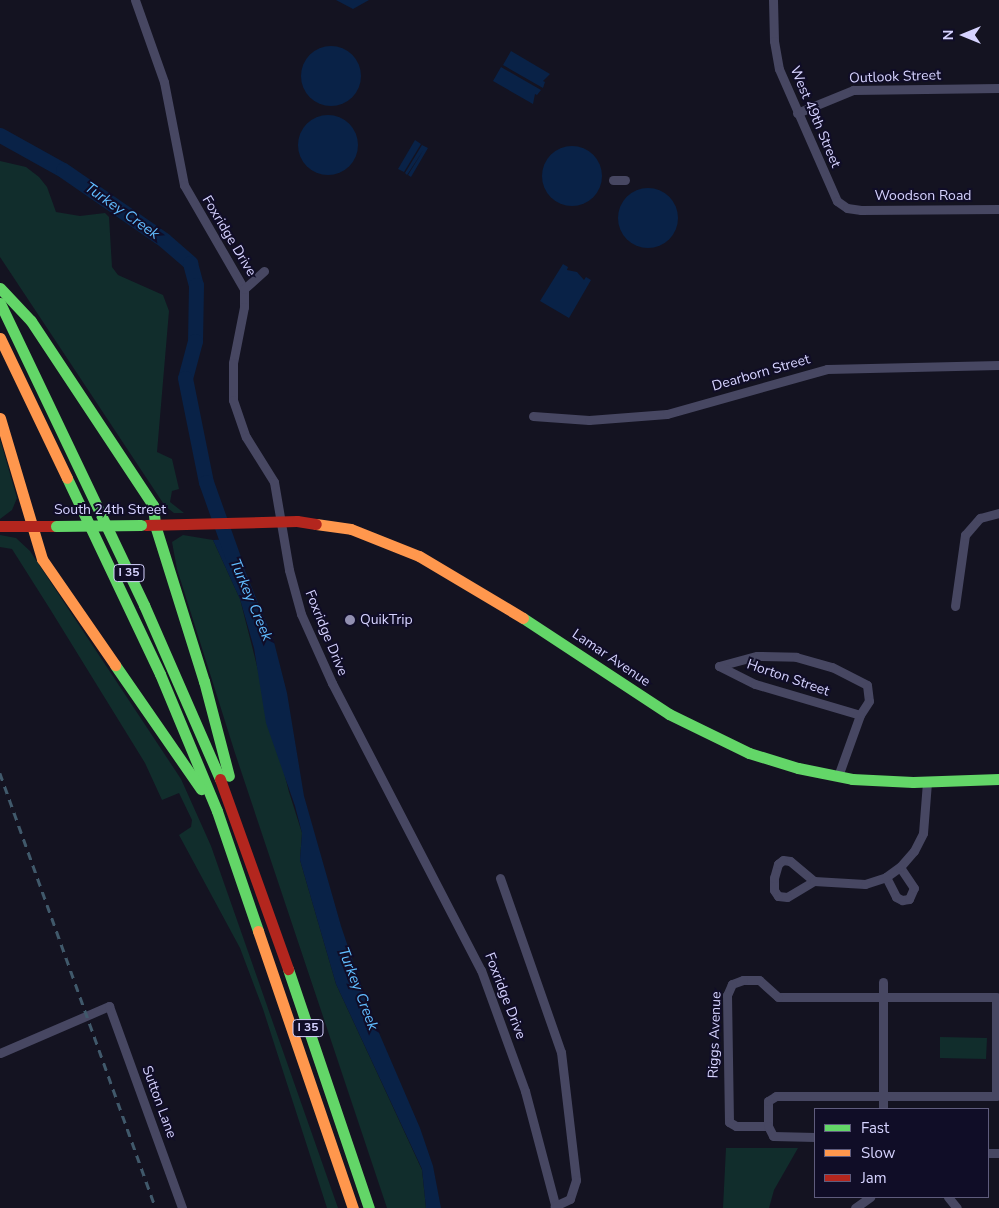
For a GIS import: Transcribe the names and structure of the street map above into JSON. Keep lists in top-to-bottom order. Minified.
{"streets":{"main road":["South 24th Street","I 35","Lamar Avenue"],"street":["Outlook Street","West 49th Street","Woodson Road","Foxridge Drive","Dearborn Street","Horton Street","Riggs Avenue","Sutton Lane"]},"crossings":[["Outlook Street","West 49th Street"],["West 49th Street","Woodson Road"],["Foxridge Drive","Lamar Avenue"],["South 24th Street","Lamar Avenue"],["Lamar Avenue","Horton Street"]],"water":["Turkey Creek"],"places":["QuikTrip"],"legend":["Fast","Slow","Jam"],"north":"left"}
